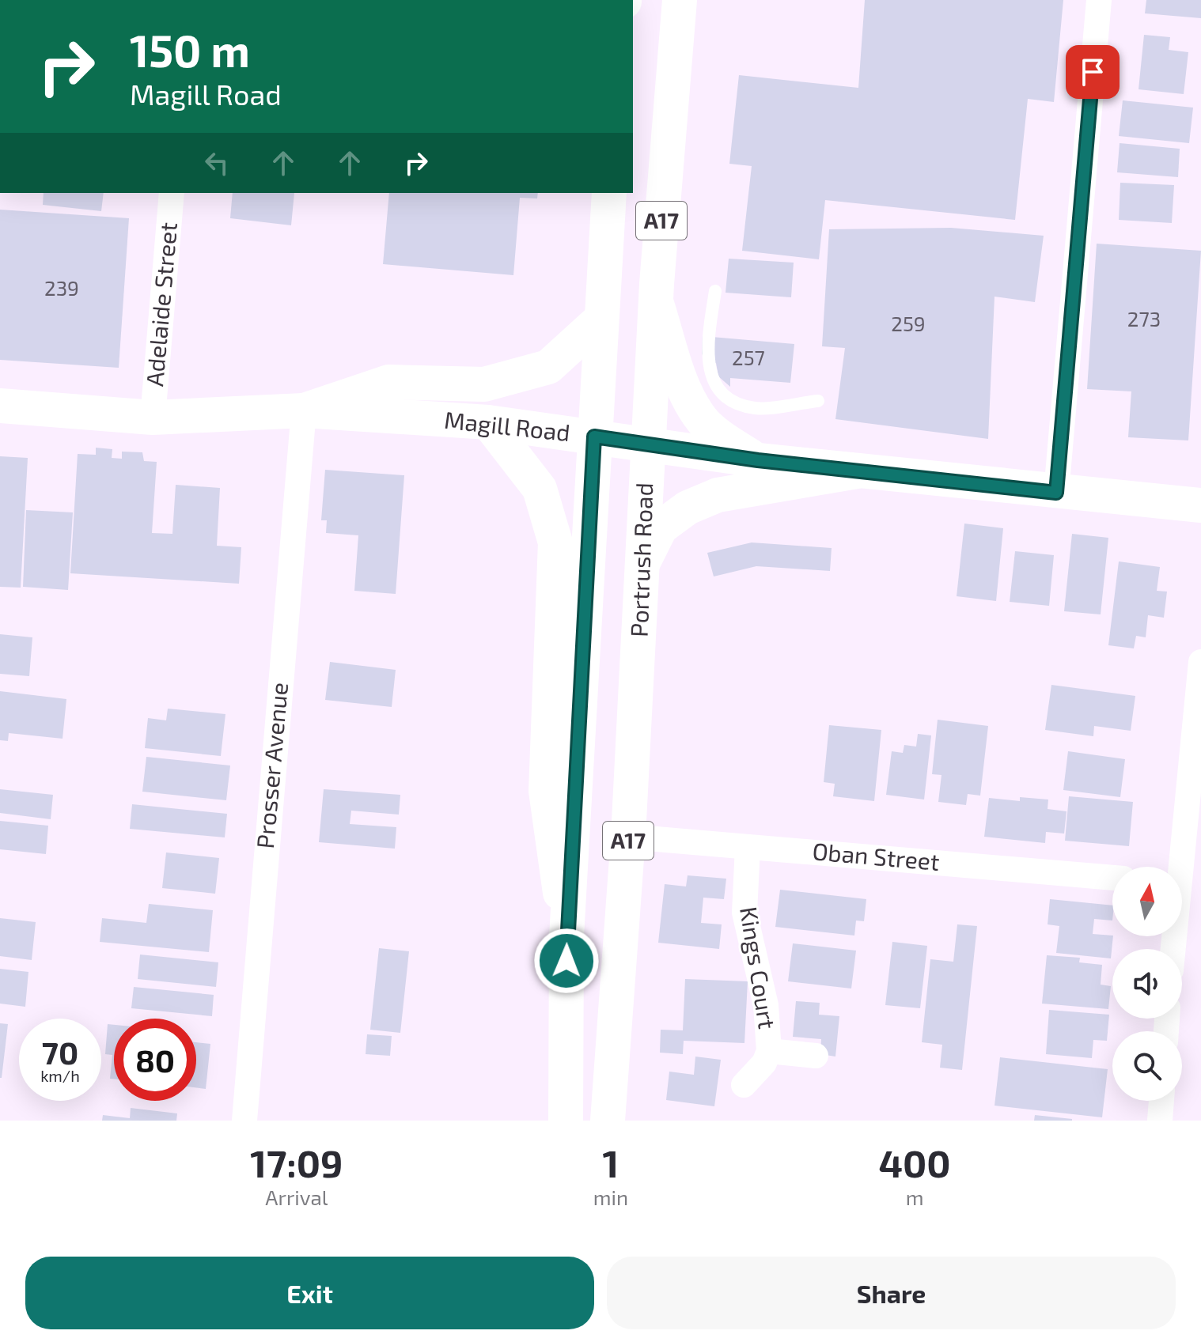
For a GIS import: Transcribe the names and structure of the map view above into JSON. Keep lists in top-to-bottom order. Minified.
{"streets":{"main road":["A17","Magill Road","Portrush Road"],"street":["Adelaide Street","Prosser Avenue","Oban Street","Kings Court"]},"crossings":[["A17","Magill Road"],["Adelaide Street","Magill Road"],["Magill Road","Portrush Road"],["Magill Road","Prosser Avenue"],["Portrush Road","Oban Street"],["Oban Street","Kings Court"]],"house_numbers":["239","273","259","257"],"north":"top","page":{"turn":["150 m","Magill Road"],"speed":"70 km/h","limit":"80","eta":["17:09","Arrival","1","min","400","m"],"buttons":["Exit","Share"]}}
